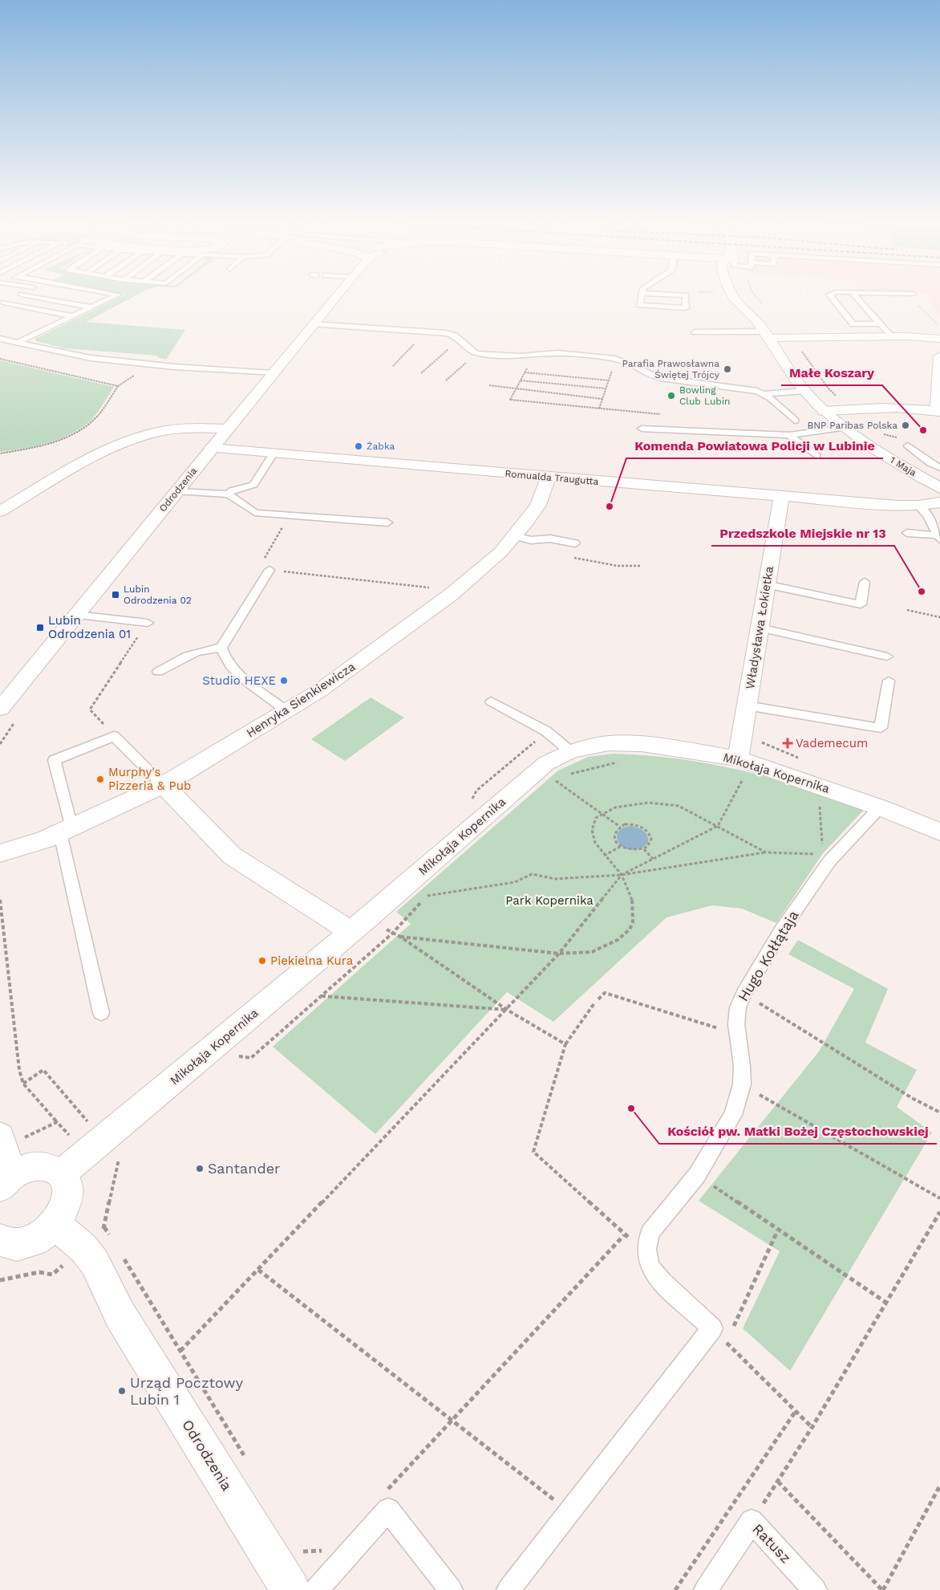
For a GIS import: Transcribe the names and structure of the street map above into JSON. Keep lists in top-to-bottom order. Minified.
{"streets":{"street":["1 Maja","Romualda Traugutta","Odrodzenia","Władysława Łokietka","Henryka Sienkiewicza","Mikołaja Kopernika"],"lane":["Hugo Kołłątaja","Ratusz"]},"crossings":[["Romualda Traugutta","Odrodzenia"],["Romualda Traugutta","Władysława Łokietka"],["Romualda Traugutta","Henryka Sienkiewicza"],["Władysława Łokietka","Mikołaja Kopernika"],["Mikołaja Kopernika","Hugo Kołłątaja"]],"parks":["Park Kopernika"],"places":{"other":["Parafia Prawosławna Świętej Trójcy","Bowling Club Lubin","BNP Paribas Polska","Małe Koszary","Żabka","Komenda Powiatowa Policji w Lubinie","Przedszkole Miejskie nr 13","Studio HEXE","Murphy's Pizzeria & Pub","Piekielna Kura","Kościół pw. Matki Bożej Częstochowskiej","Santander","Urząd Pocztowy Lubin 1"],"transit":["Lubin Odrodzenia 02","Lubin Odrodzenia 01"],"health":["Vademecum"]}}
